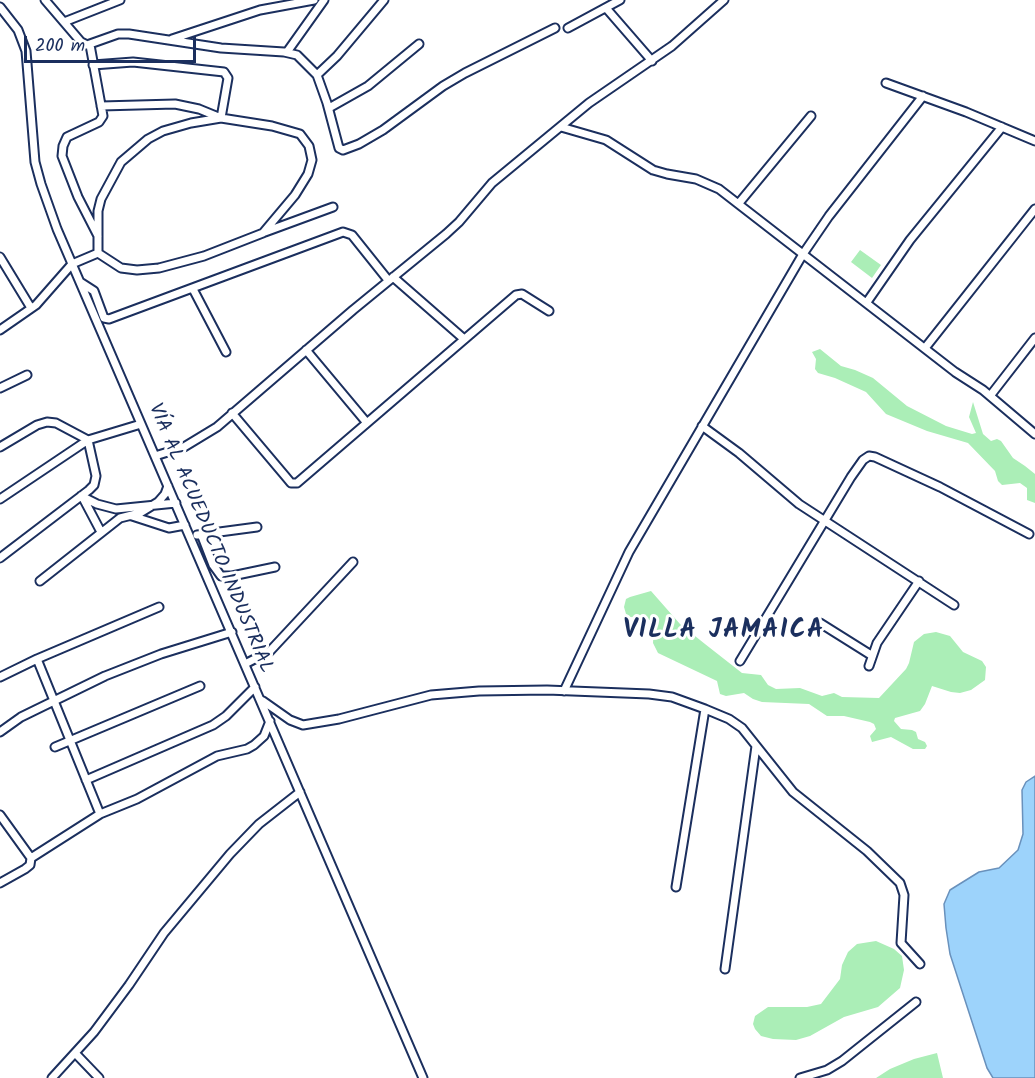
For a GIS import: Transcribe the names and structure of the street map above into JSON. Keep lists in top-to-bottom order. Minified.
{"streets":{"street":["VÍA AL ACUEDUCTO INDUSTRIAL"]},"districts":["VILLA JAMAICA"],"scale_bar":"200 m"}
